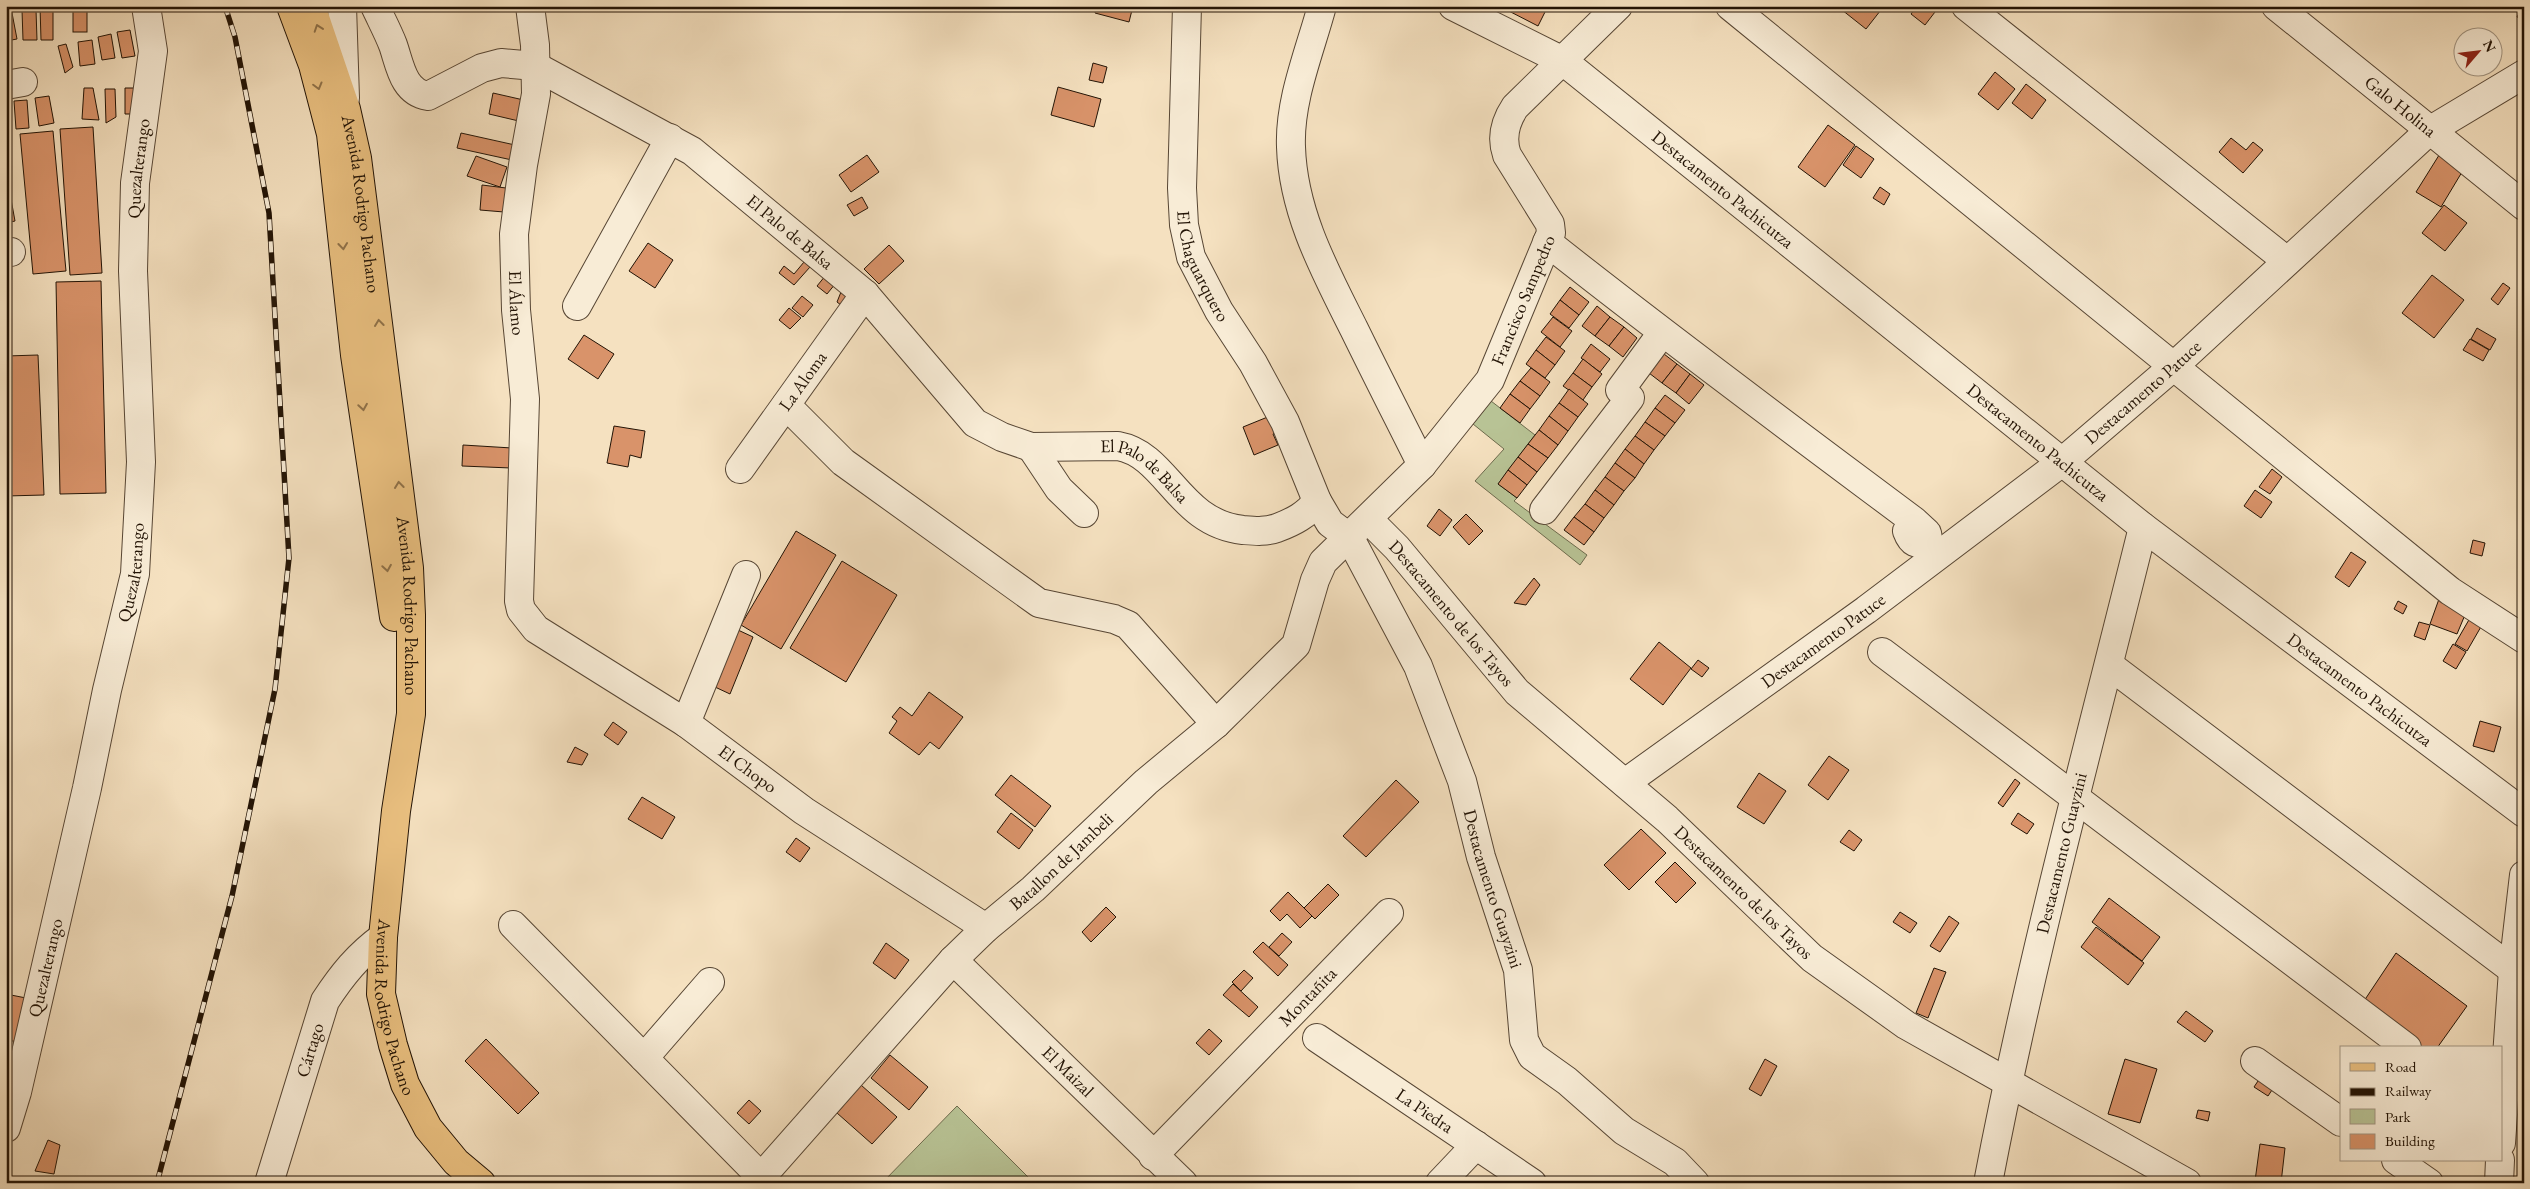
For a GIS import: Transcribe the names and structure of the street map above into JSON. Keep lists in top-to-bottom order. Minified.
{"streets":{"main road":["Avenida Rodrigo Pachano"],"street":["Galo Holina","Quezalterango","Destacamento Pachicutza","El Palo de Balsa","El Chaguarquero","Francisco Sampedro","El Álamo","La Aloma","Destacamento Patuce","Destacamento de los Tayos","El Chopo","Destacamento Guayzini","Batallon de Jambeli","Montañita","Cártago","El Maizal","La Piedra"]},"crossings":[["Galo Holina","Destacamento Patuce"],["Destacamento Pachicutza","Francisco Sampedro"],["Destacamento Pachicutza","Destacamento Patuce"],["Destacamento Pachicutza","Destacamento Guayzini"],["Avenida Rodrigo Pachano","Cártago"],["El Palo de Balsa","El Chaguarquero"],["El Palo de Balsa","El Álamo"],["El Palo de Balsa","La Aloma"],["El Chaguarquero","Francisco Sampedro"],["El Chaguarquero","Destacamento Guayzini"],["El Chaguarquero","Batallon de Jambeli"],["Francisco Sampedro","Destacamento de los Tayos"],["Francisco Sampedro","Destacamento Guayzini"],["Francisco Sampedro","Batallon de Jambeli"],["El Álamo","El Chopo"],["Destacamento Patuce","Destacamento de los Tayos"],["Destacamento de los Tayos","Destacamento Guayzini"],["El Chopo","Batallon de Jambeli"],["Destacamento Guayzini","Batallon de Jambeli"],["Batallon de Jambeli","El Maizal"],["Montañita","El Maizal"]],"legend":["Road","Railway","Park","Building"],"north":"top right"}
